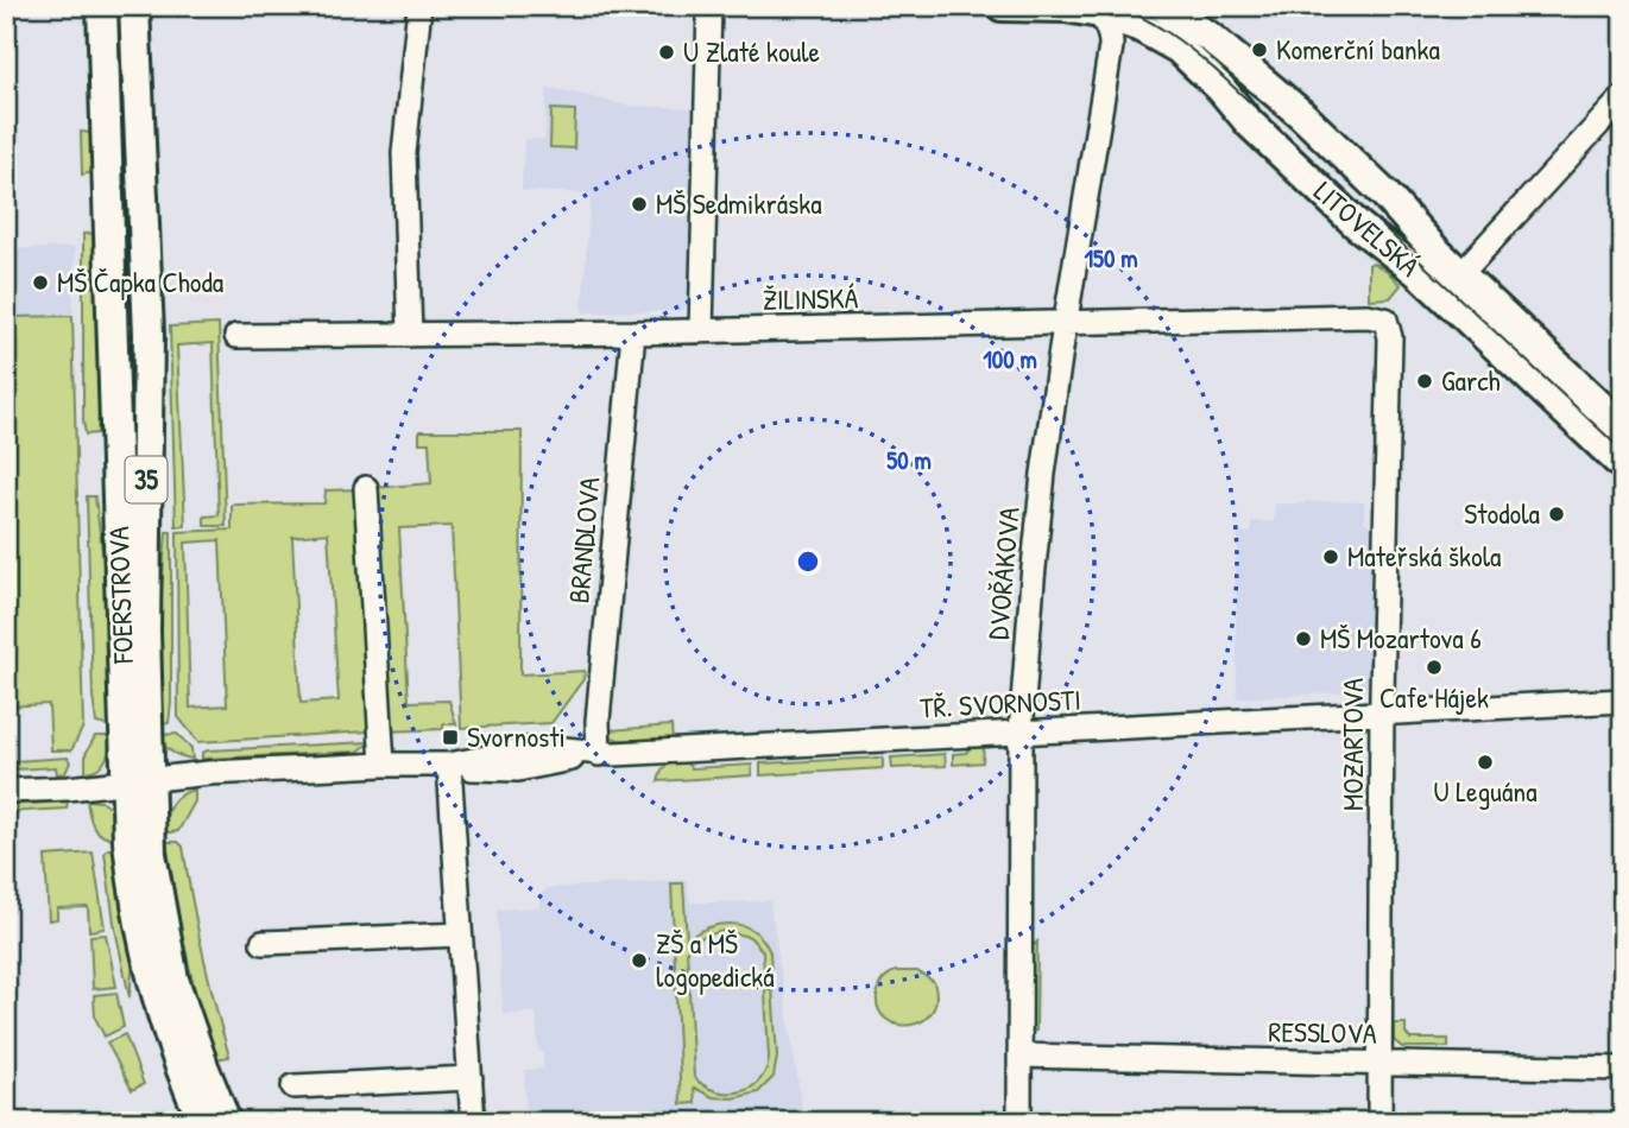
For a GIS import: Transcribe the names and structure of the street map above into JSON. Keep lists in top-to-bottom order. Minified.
{"streets":{"main road":["LITOVELSKÁ","35","FOERSTROVA"],"street":["ŽILINSKÁ","BRANDLOVA","DVOŘÁKOVA","TŘ. SVORNOSTI","MOZARTOVA","RESSLOVA"]},"crossings":[["LITOVELSKÁ","DVOŘÁKOVA"],["ŽILINSKÁ","BRANDLOVA"],["ŽILINSKÁ","DVOŘÁKOVA"],["ŽILINSKÁ","MOZARTOVA"],["BRANDLOVA","TŘ. SVORNOSTI"],["DVOŘÁKOVA","TŘ. SVORNOSTI"],["DVOŘÁKOVA","RESSLOVA"],["FOERSTROVA","TŘ. SVORNOSTI"],["TŘ. SVORNOSTI","MOZARTOVA"],["MOZARTOVA","RESSLOVA"]],"places":{"other":["Komerční banka","U Zlaté koule","MŠ Sedmikráska","MŠ Čapka Choda","Garch","Stodola","Mateřská škola","MŠ Mozartova 6","Cafe Hájek","U Leguána","ZŠ a MŠ logopedická"],"transit":["Svornosti"]},"rings":["150 m","100 m","50 m"]}
